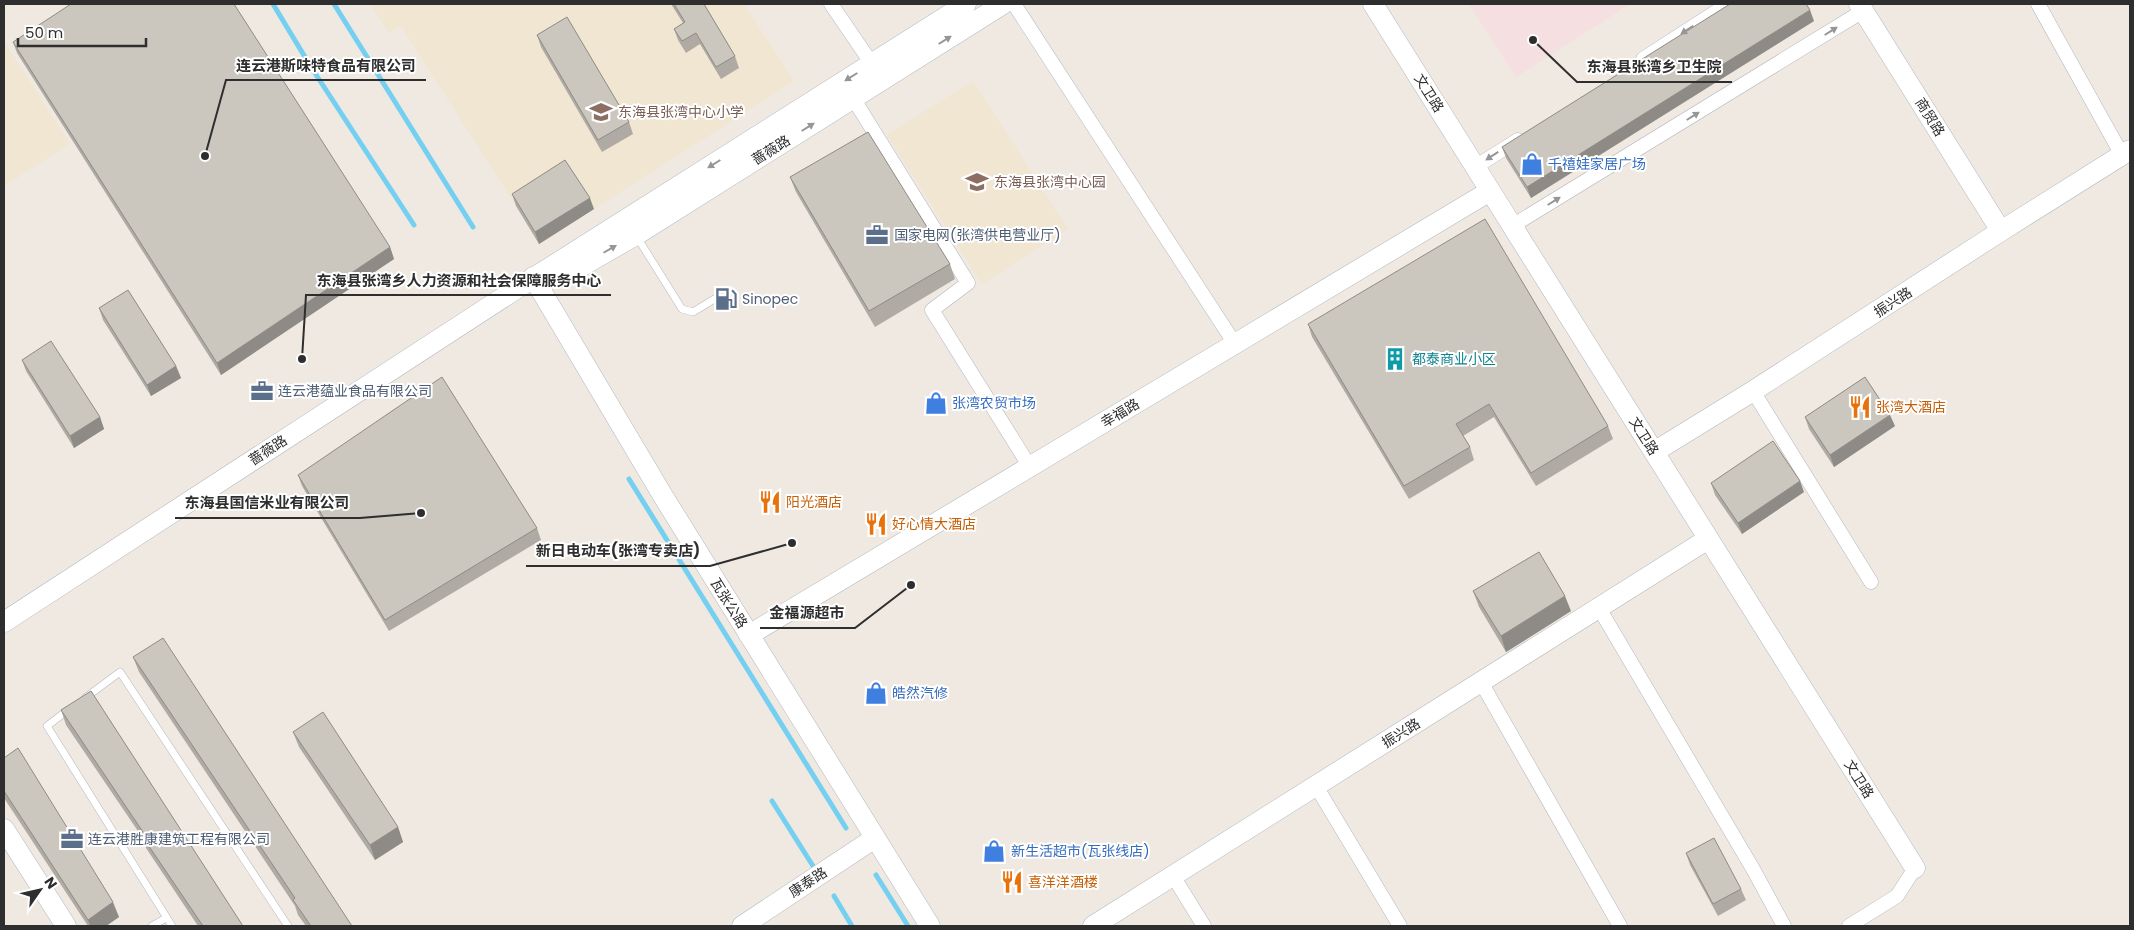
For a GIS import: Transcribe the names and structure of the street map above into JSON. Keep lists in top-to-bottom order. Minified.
{"streets":{"street":["文卫路","商贸路","蔷薇路","振兴路","幸福路","瓦张公路","康泰路"]},"crossings":[["文卫路","振兴路"],["文卫路","幸福路"],["商贸路","振兴路"],["蔷薇路","瓦张公路"],["幸福路","瓦张公路"],["瓦张公路","康泰路"]],"places":{"other":["东海县张湾乡卫生院","连云港斯味特食品有限公司","东海县张湾乡人力资源和社会保障服务中心","东海县国信米业有限公司","新日电动车(张湾专卖店)","金福源超市"],"school or university":["东海县张湾中心小学","东海县张湾中心园"],"shop":["千禧娃家居广场","张湾农贸市场","皓然汽修","新生活超市(瓦张线店)"],"office":["国家电网(张湾供电营业厅)","连云港蕴业食品有限公司","连云港胜康建筑工程有限公司"],"fuel station":["Sinopec"],"building":["都泰商业小区"],"restaurant":["张湾大酒店","阳光酒店","好心情大酒店","喜洋洋酒楼"]},"scale_bar":"50 m","north":"top right"}
